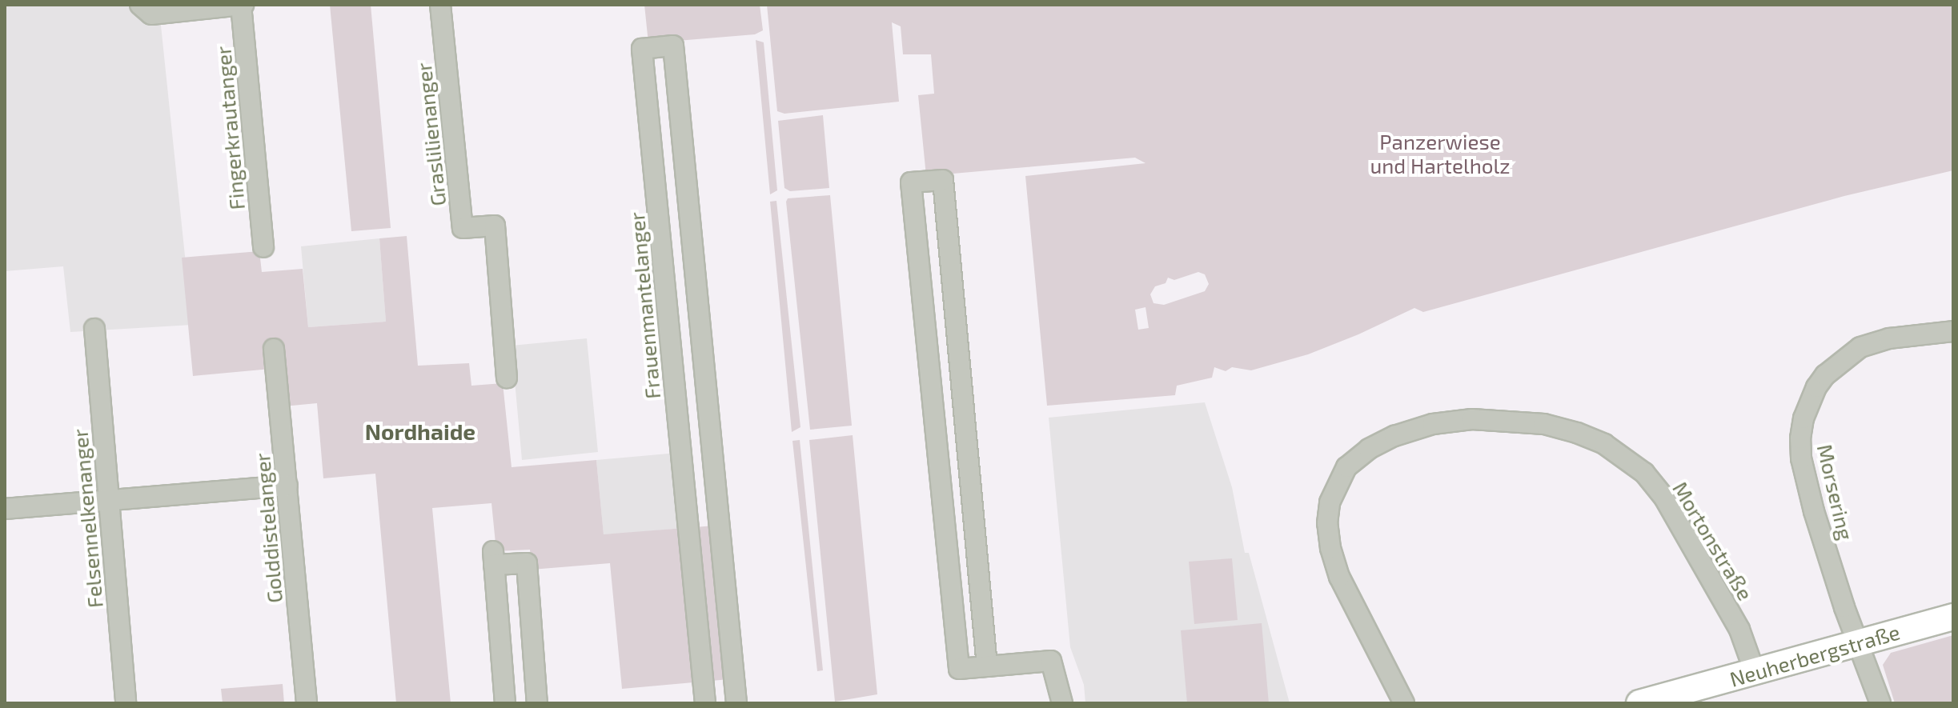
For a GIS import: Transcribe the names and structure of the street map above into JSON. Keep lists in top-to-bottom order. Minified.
{"streets":{"main road":["Neuherbergstraße"],"street":["Fingerkrautanger","Graslilienanger","Frauenmantelanger","Morsering","Felsennelkenanger","Golddistelanger","Mortonstraße"]},"crossings":[["Morsering","Neuherbergstraße"],["Mortonstraße","Neuherbergstraße"]],"districts":["Nordhaide"],"parks":["Panzerwiese und Hartelholz"]}
